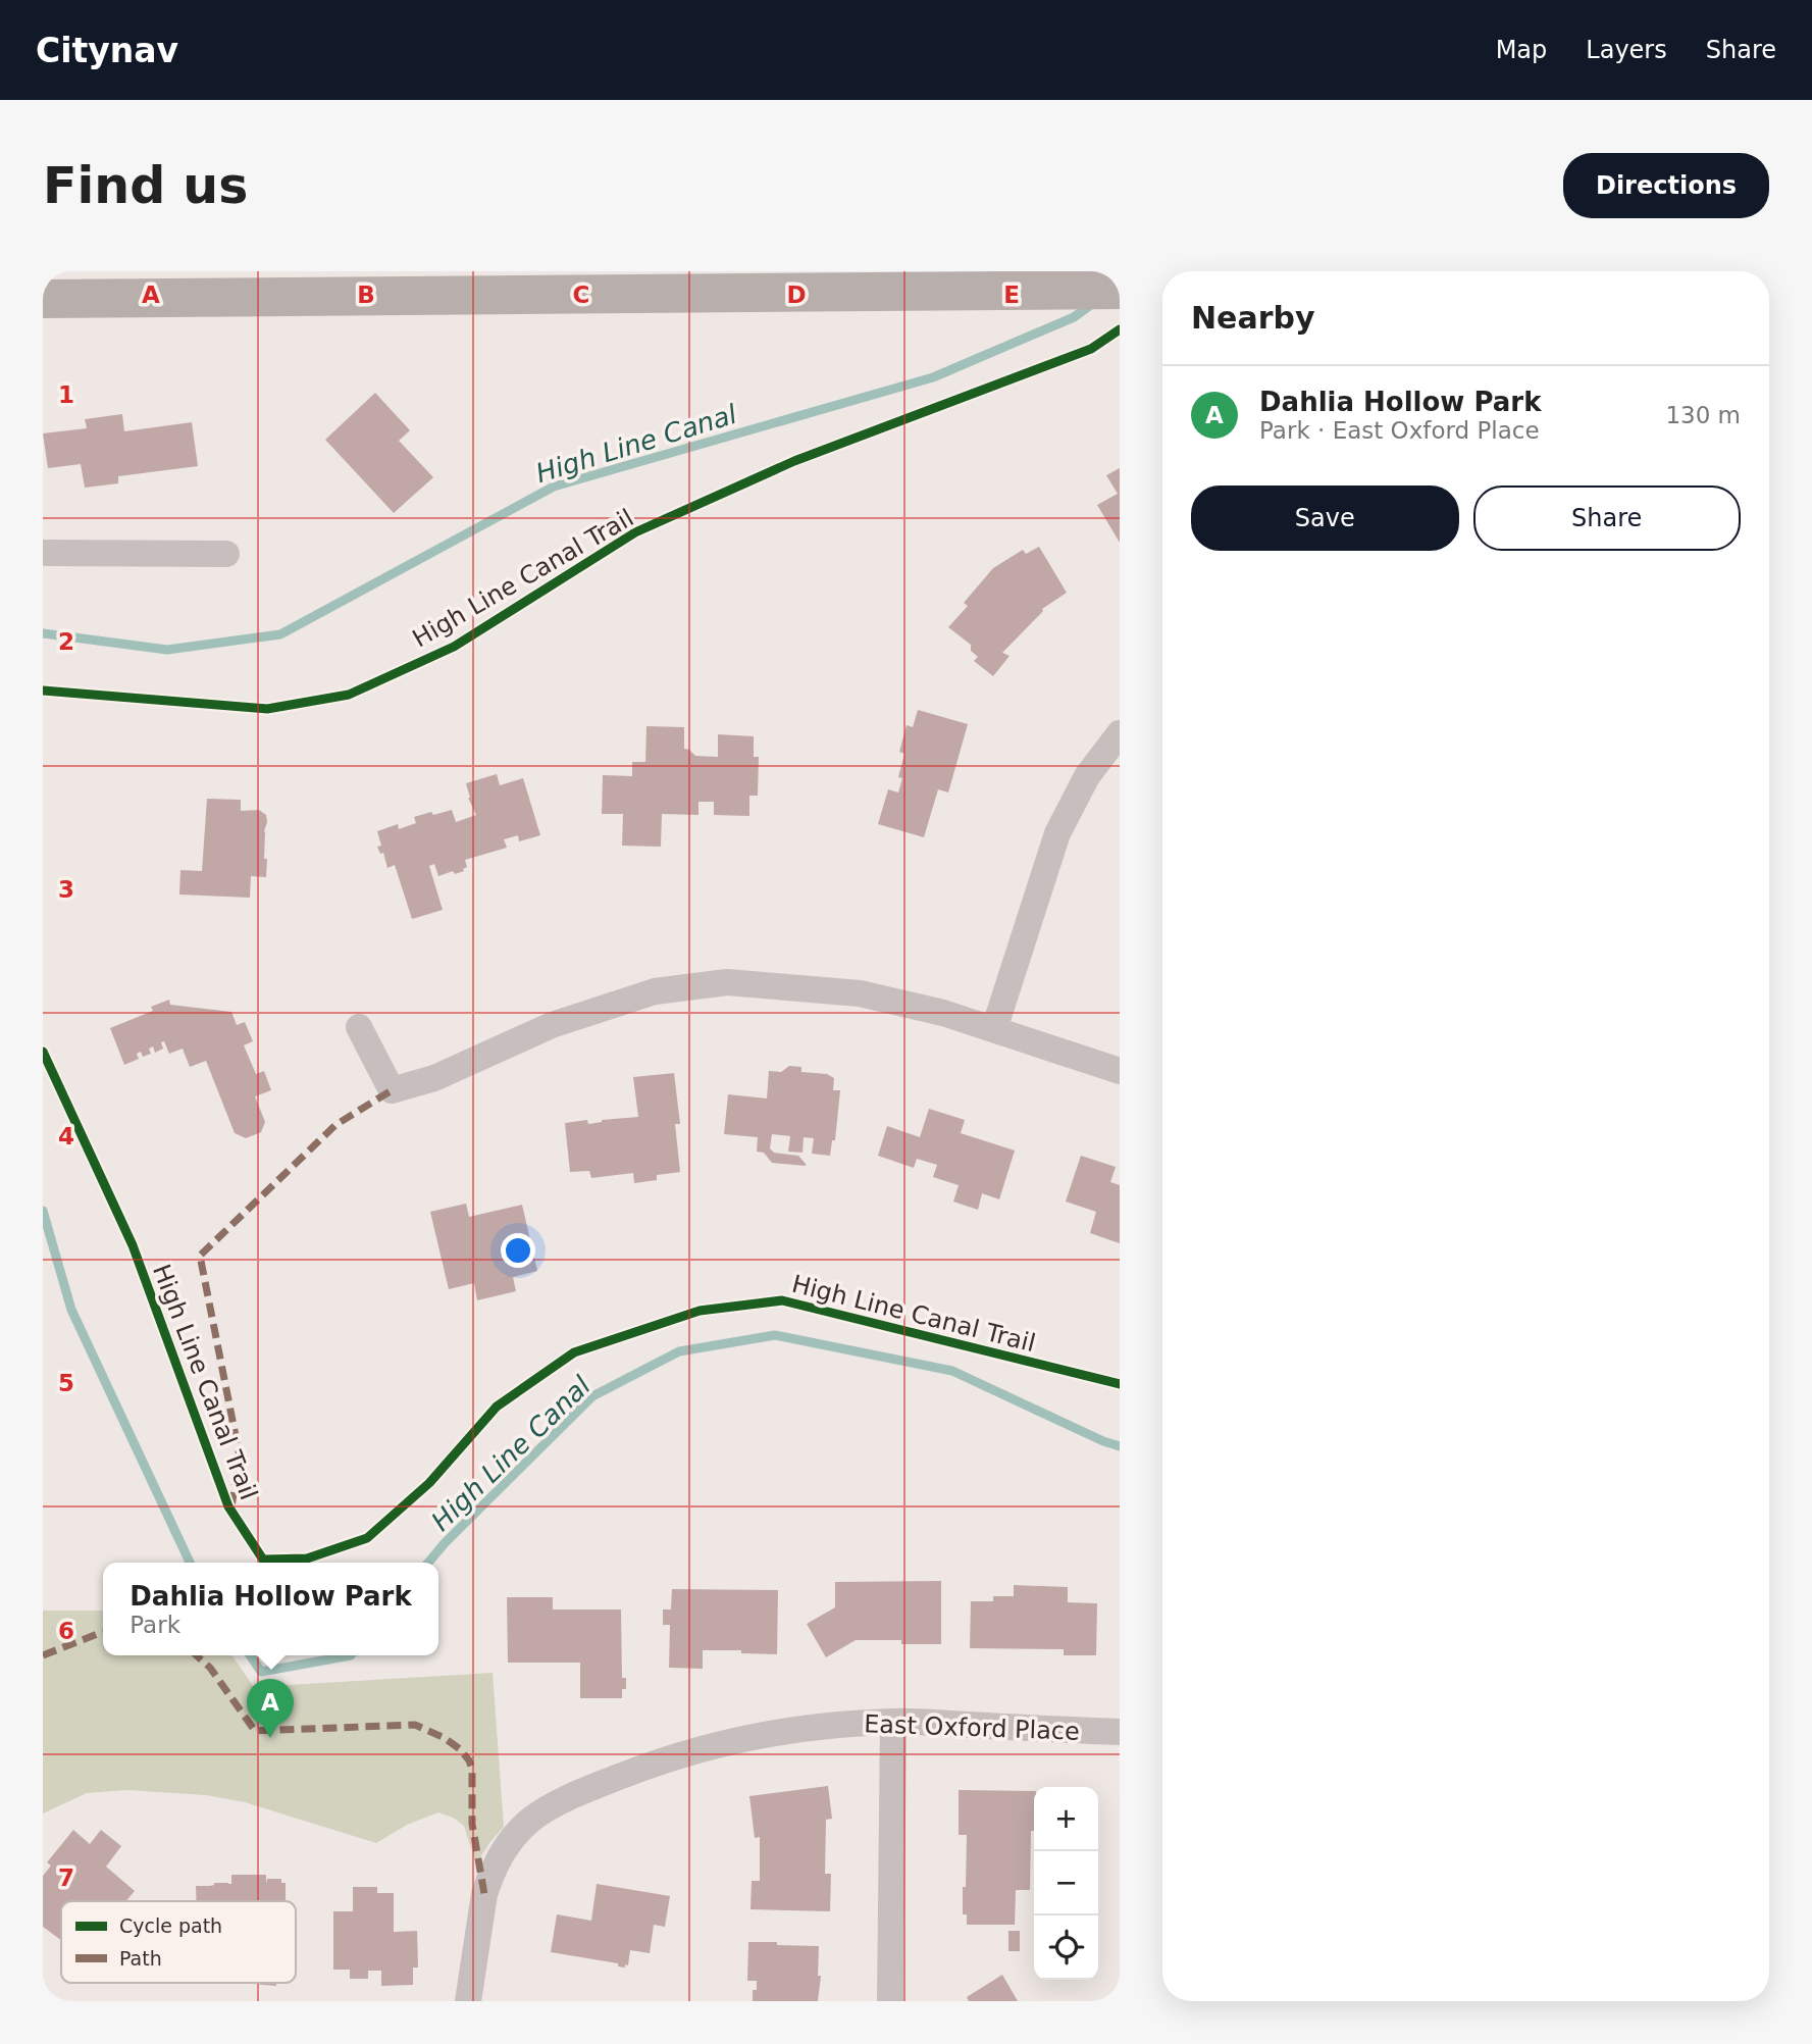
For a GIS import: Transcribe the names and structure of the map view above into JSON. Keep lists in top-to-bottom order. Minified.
{"streets":{"street":["East Oxford Place"],"cycle path":["High Line Canal Trail"]},"water":["High Line Canal"],"legend":["Cycle path","Path"],"page":{"header":"Citynav","nav":["Map","Layers","Share"],"buttons":["Directions",["Save","Share"]],"title":"Find us","heading":"Nearby","list":[{"mark":"A","name":"Dahlia Hollow Park","note":"Park · East Oxford Place","value":"130 m"}],"popup":["Dahlia Hollow Park","Park"],"pins":"A","map_buttons":["+","−"]},"grid":{"columns":["A","B","C","D","E"],"rows":["1","2","3","4","5","6","7"]}}
